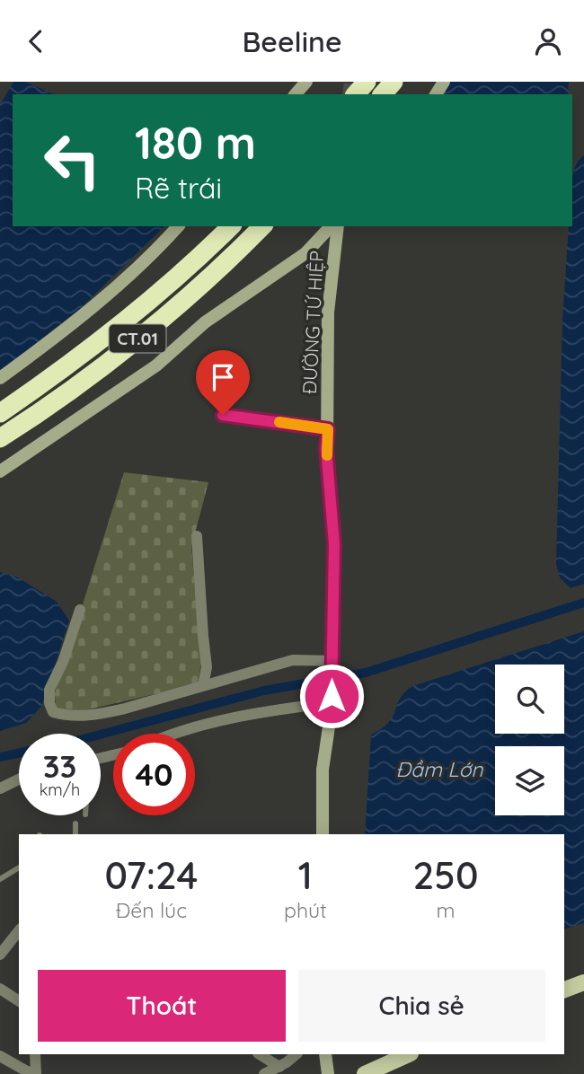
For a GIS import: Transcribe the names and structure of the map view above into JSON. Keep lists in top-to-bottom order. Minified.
{"streets":{"highway":["CT.01"],"street":["ĐƯỜNG TỨ HIỆP"]},"water":["Đầm Lớn"],"page":{"header":"Beeline","turn":["180 m","Rẽ trái"],"speed":"33 km/h","limit":"40","eta":["07:24","Đến lúc","1","phút","250","m"],"buttons":["Thoát","Chia sẻ"]}}
